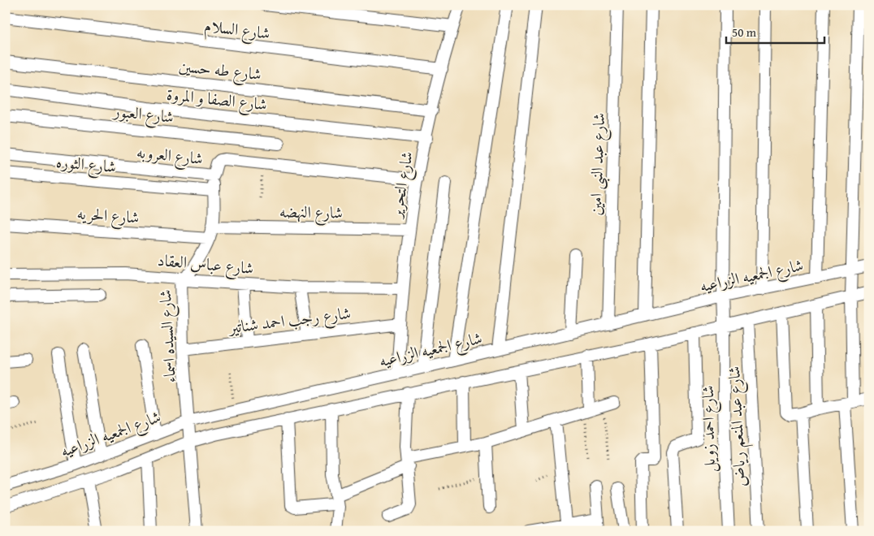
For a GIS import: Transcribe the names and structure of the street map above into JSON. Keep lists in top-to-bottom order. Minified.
{"streets":{"street":["شارع السلام","شارع طه حسين","شارع الصفا و المروة","شارع العبور","شارع العروبه","شارع الثوره","شارع عبد النبى امين","شارع التحرير","شارع النهضه","شارع الحريه","شارع عباس العقاد","شارع الجمعيه الزراعيه","شارع رجب احمد شناتير","شارع السيده اسماء","شارع عبد المنعم رياض","شارع احمد زويل"]},"crossings":[["شارع السلام","شارع التحرير"],["شارع طه حسين","شارع التحرير"],["شارع الصفا و المروة","شارع التحرير"],["شارع العروبه","شارع التحرير"],["شارع عبد النبى امين","شارع الجمعيه الزراعيه"],["شارع التحرير","شارع النهضه"],["شارع التحرير","شارع عباس العقاد"],["شارع التحرير","شارع الجمعيه الزراعيه"],["شارع التحرير","شارع رجب احمد شناتير"],["شارع النهضه","شارع الحريه"],["شارع عباس العقاد","شارع السيده اسماء"],["شارع الجمعيه الزراعيه","شارع السيده اسماء"],["شارع الجمعيه الزراعيه","شارع احمد زويل"],["شارع رجب احمد شناتير","شارع السيده اسماء"]],"scale_bar":"50 m"}
